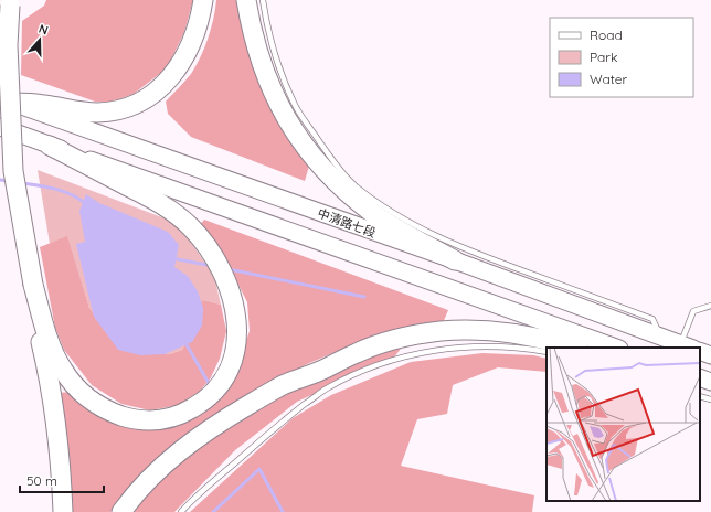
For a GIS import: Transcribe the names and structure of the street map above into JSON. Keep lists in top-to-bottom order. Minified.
{"streets":{"main road":["中清路七段"]},"legend":["Road","Park","Water"],"scale_bar":"50 m","north":"top"}
